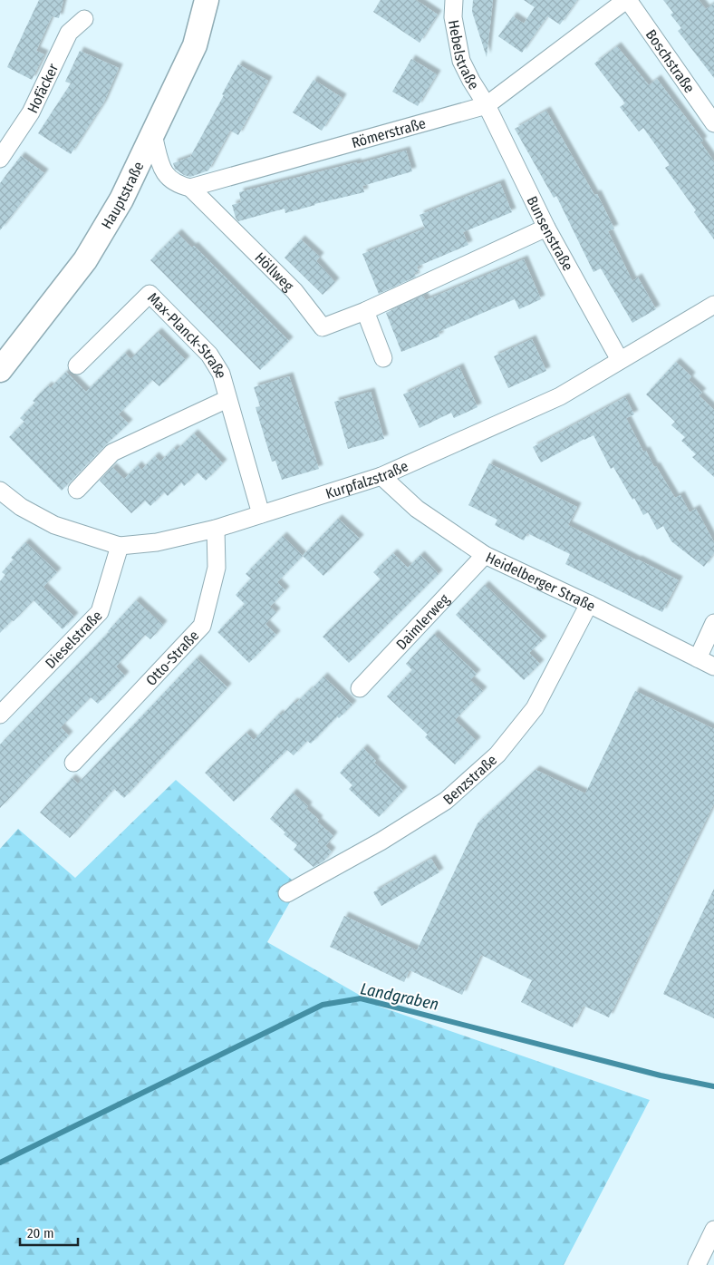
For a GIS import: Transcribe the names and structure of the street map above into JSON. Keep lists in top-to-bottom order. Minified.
{"streets":{"main road":["Hauptstraße"],"street":["Hebelstraße","Boschstraße","Hofäcker","Römerstraße","Bunsenstraße","Höllweg","Max-Planck-Straße","Kurpfalzstraße","Heidelberger Straße","Daimlerweg","Dieselstraße","Otto-Straße","Benzstraße"]},"crossings":[["Hebelstraße","Römerstraße"],["Hebelstraße","Bunsenstraße"],["Boschstraße","Römerstraße"],["Römerstraße","Bunsenstraße"],["Römerstraße","Höllweg"],["Bunsenstraße","Höllweg"],["Bunsenstraße","Kurpfalzstraße"],["Max-Planck-Straße","Kurpfalzstraße"],["Kurpfalzstraße","Heidelberger Straße"],["Kurpfalzstraße","Dieselstraße"],["Kurpfalzstraße","Otto-Straße"],["Heidelberger Straße","Daimlerweg"],["Heidelberger Straße","Benzstraße"]],"water":["Landgraben"],"scale_bar":"20 m"}
